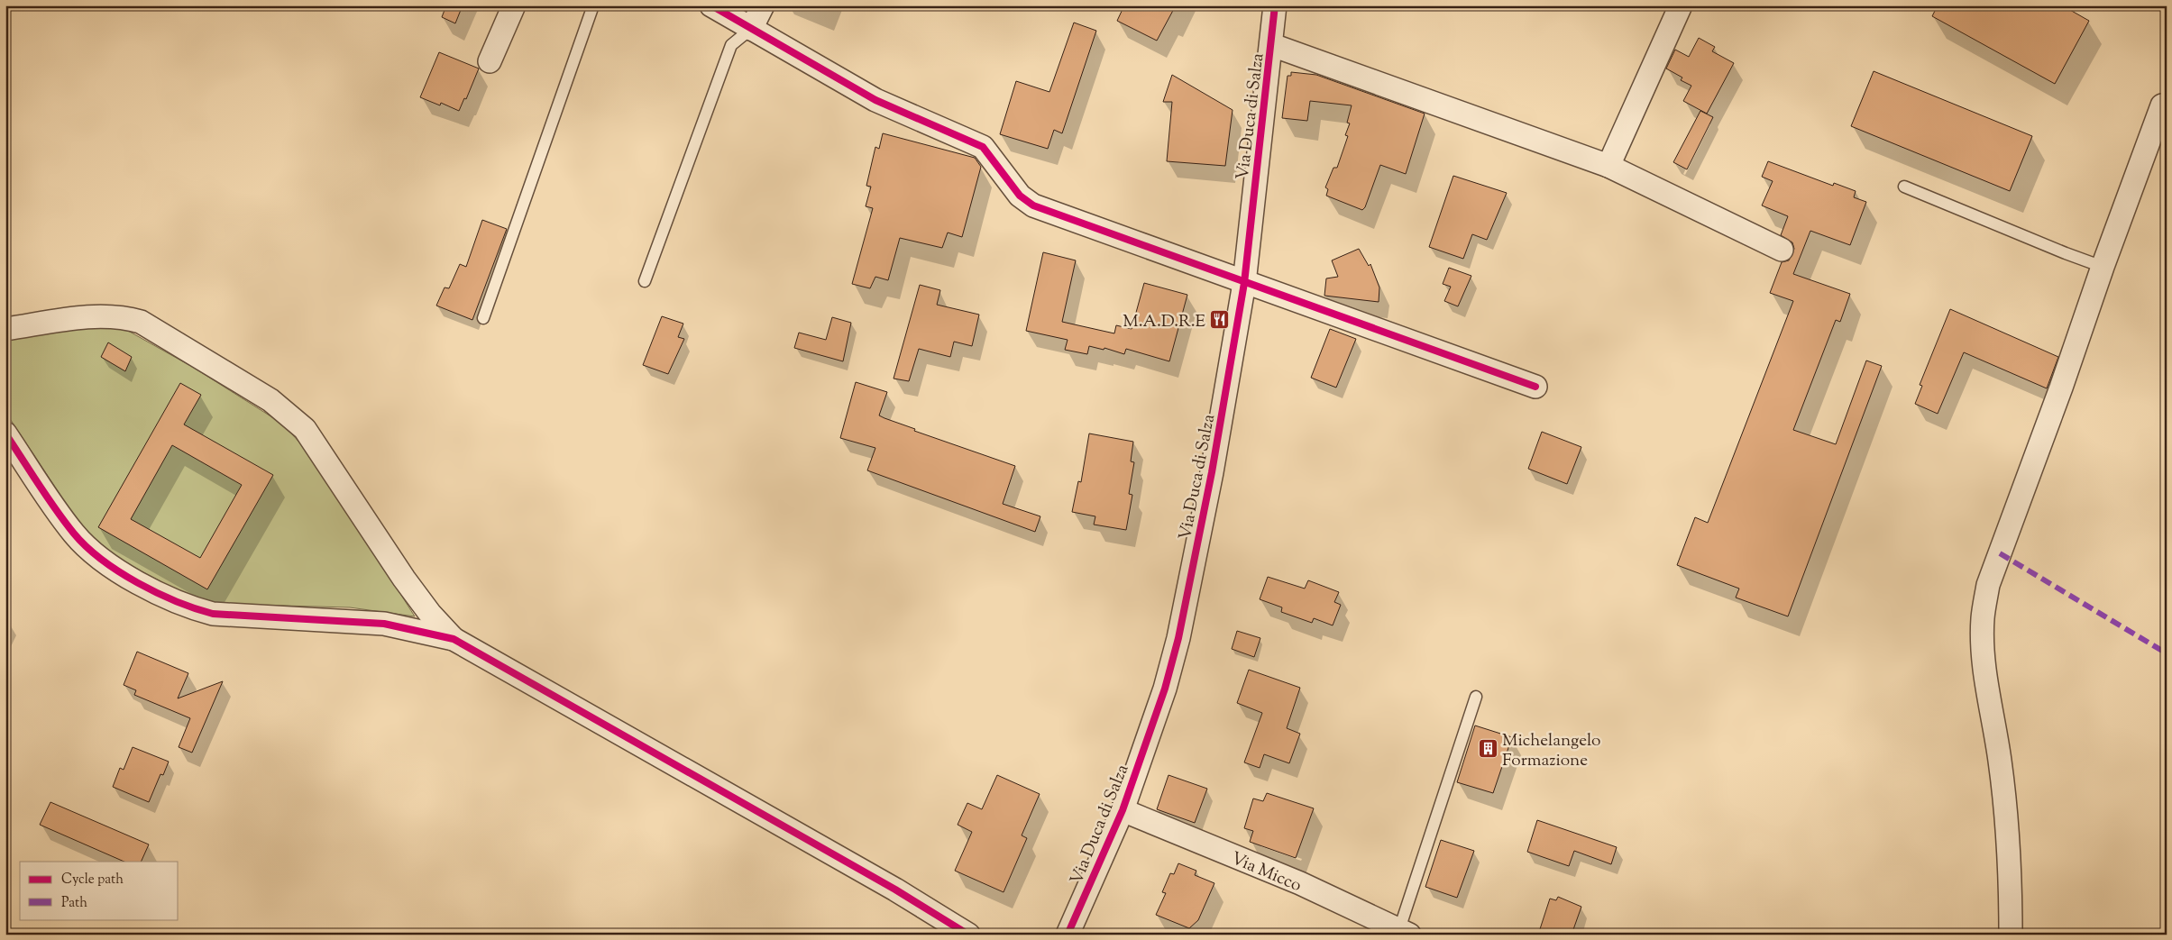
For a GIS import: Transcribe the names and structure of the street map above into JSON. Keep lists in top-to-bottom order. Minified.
{"streets":{"street":["Via Duca di Salza","Via Micco"]},"crossings":[["Via Duca di Salza","Via Micco"]],"places":{"restaurant":["M.A.D.R.E"],"building":["Michelangelo Formazione"]},"legend":["Cycle path","Path"]}
